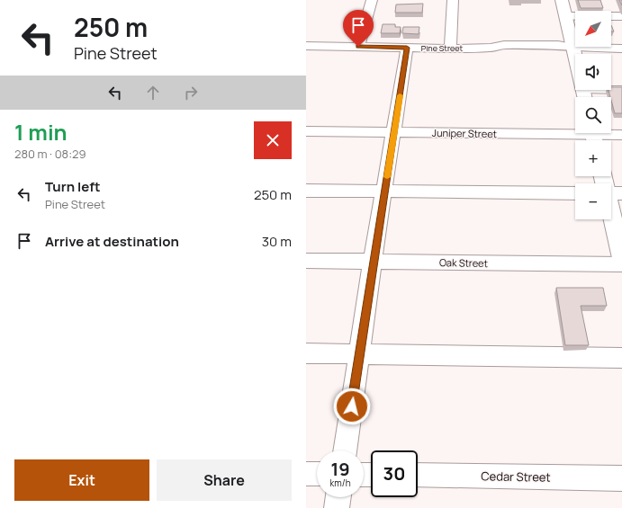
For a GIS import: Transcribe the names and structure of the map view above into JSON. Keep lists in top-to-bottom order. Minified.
{"streets":{"street":["Pine Street","Juniper Street","Oak Street","Cedar Street"]},"north":"bottom left","page":{"turn":["250 m","Pine Street"],"map_buttons":["+","−"],"heading":["1 min","280 m · 08:29"],"list":[{"name":"Turn left","note":"Pine Street","value":"250 m"},{"name":"Arrive at destination","value":"30 m"}],"speed":"19 km/h","limit":"30","buttons":["Exit","Share"]}}
